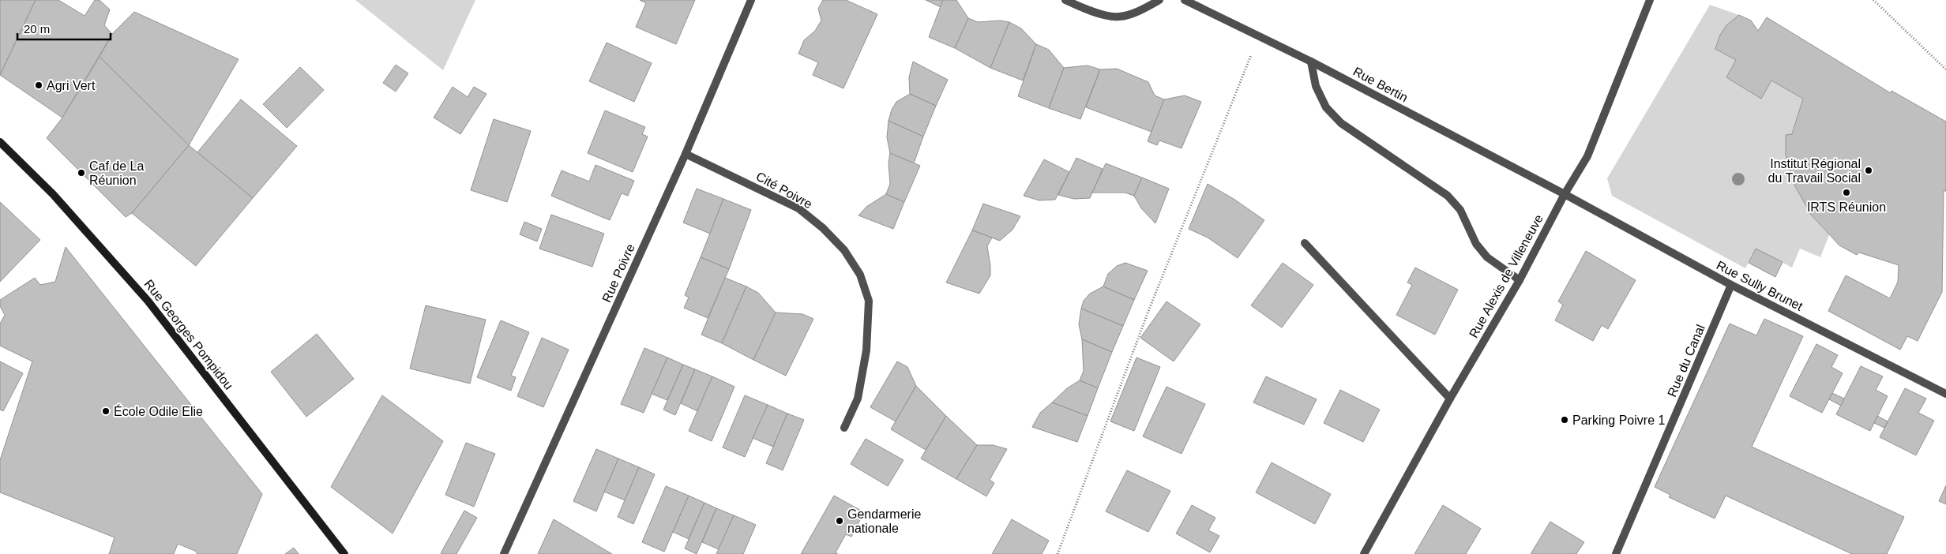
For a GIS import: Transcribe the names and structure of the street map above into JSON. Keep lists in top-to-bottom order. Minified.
{"streets":{"main road":["Rue Georges Pompidou"],"street":["Rue Bertin","Cité Poivre","Rue Poivre","Rue Alexis de Villeneuve","Rue Sully Brunet","Rue du Canal"]},"crossings":[["Rue Bertin","Rue Alexis de Villeneuve"],["Rue Bertin","Rue Sully Brunet"],["Cité Poivre","Rue Poivre"],["Rue Alexis de Villeneuve","Rue Sully Brunet"],["Rue Sully Brunet","Rue du Canal"]],"places":["Agri Vert","Institut Régional du Travail Social","Caf de La Réunion","IRTS Réunion","École Odile Elie","Parking Poivre 1","Gendarmerie nationale"],"scale_bar":"20 m"}
